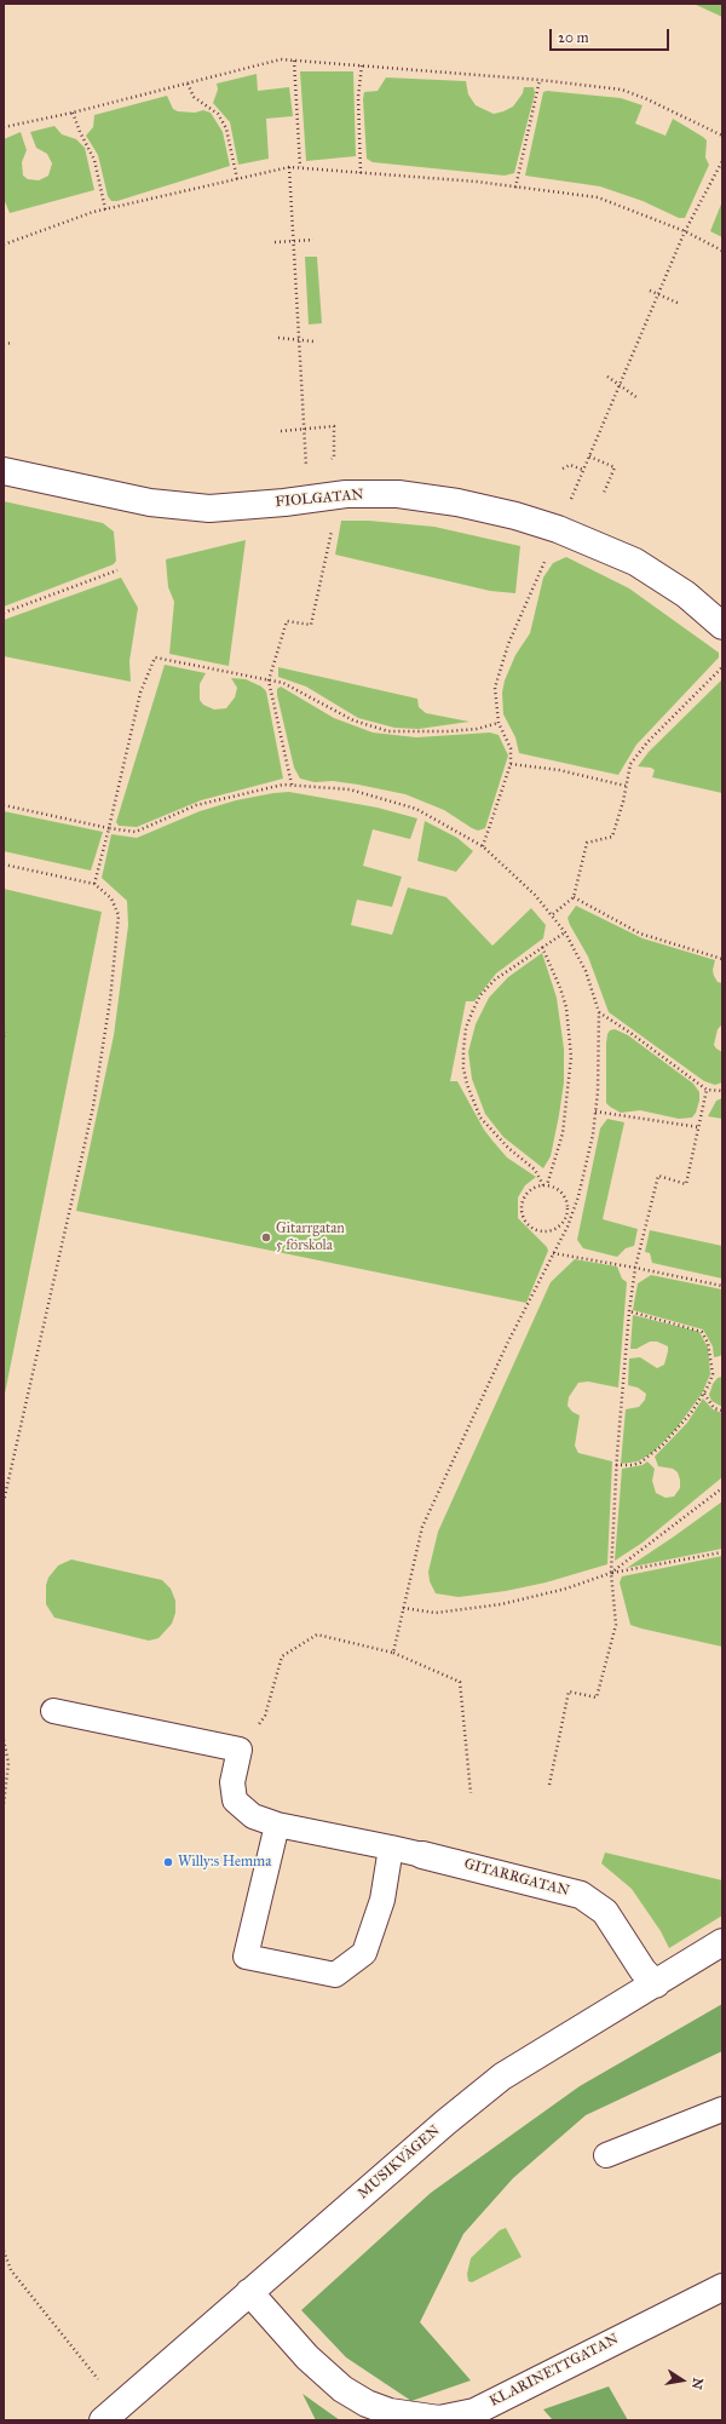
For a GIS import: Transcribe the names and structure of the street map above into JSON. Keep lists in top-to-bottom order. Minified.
{"streets":{"street":["FIOLGATAN","GITARRGATAN","MUSIKVÄGEN","KLARINETTGATAN"]},"crossings":[["GITARRGATAN","MUSIKVÄGEN"],["MUSIKVÄGEN","KLARINETTGATAN"]],"places":["Gitarrgatan 5 förskola","Willy:s Hemma"],"scale_bar":"20 m","north":"right"}
